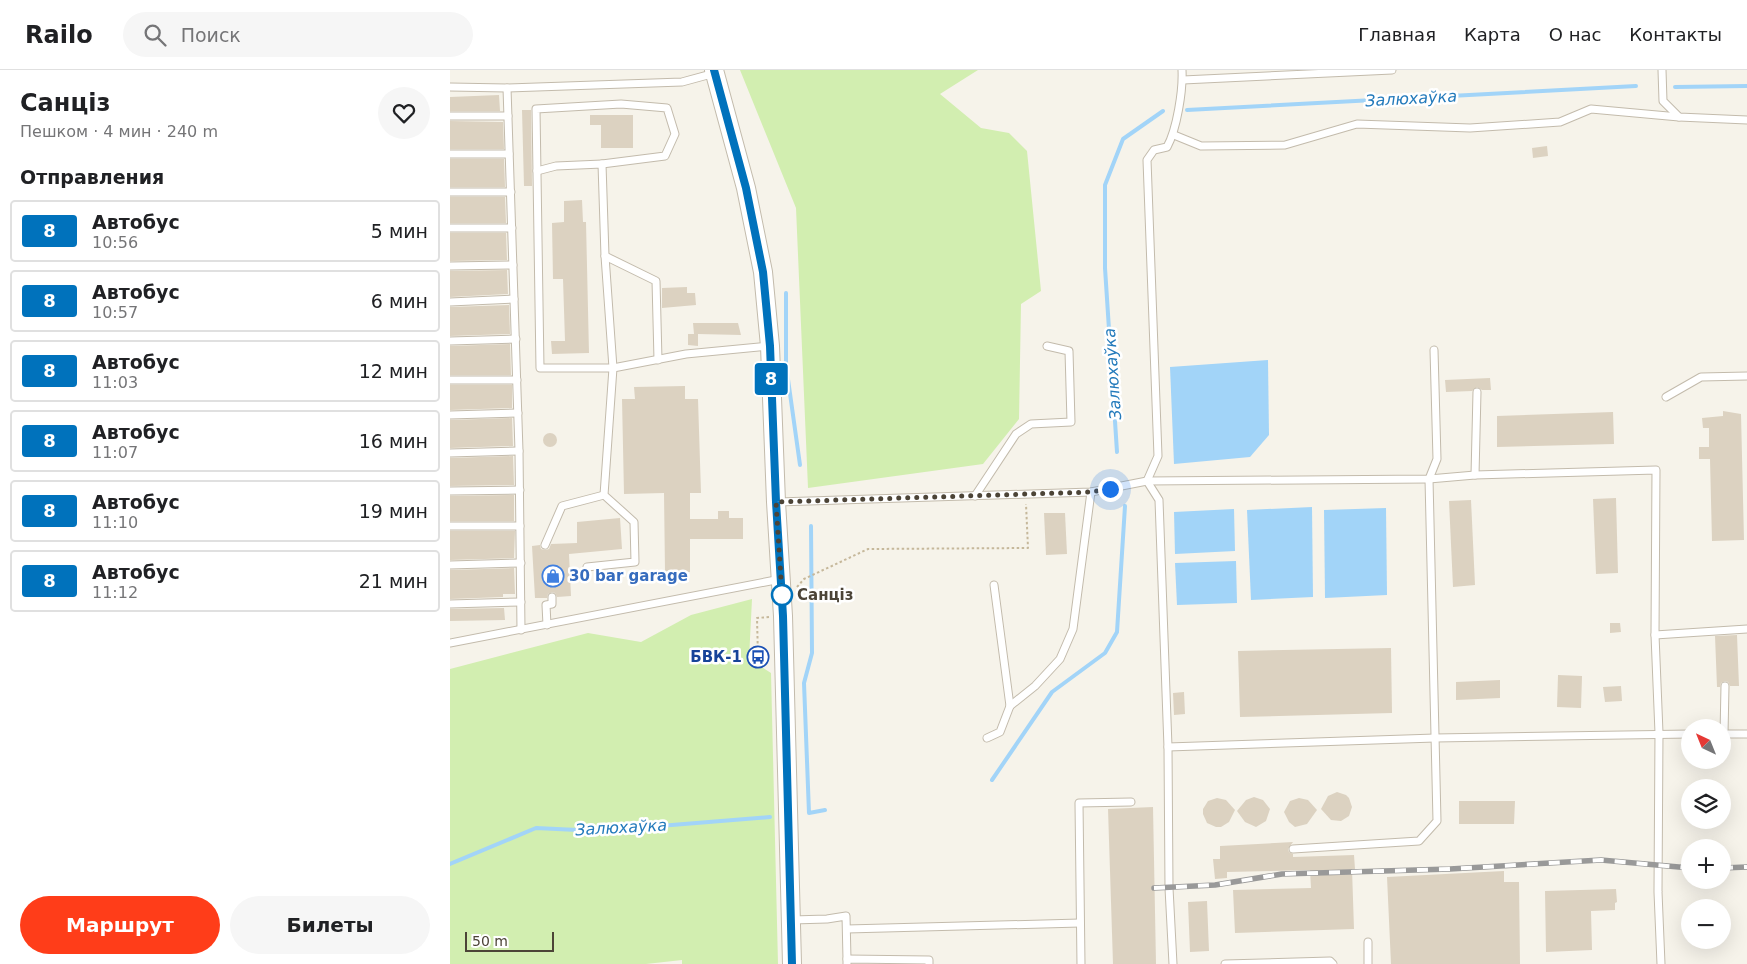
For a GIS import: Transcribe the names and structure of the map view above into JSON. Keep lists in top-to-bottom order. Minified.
{"water":["Залюхаўка"],"places":{"shop":["30 bar garage"],"other":["Санціз"],"bus stop":["БВК-1"]},"lines":["bus line 8"],"scale_bar":"50 m","north":"top left","page":{"header":"Railo","search":"Поиск","nav":["Главная","Карта","О нас","Контакты"],"heading":[["Санціз","Пешком · 4 мин · 240 m"],"Отправления"],"on_map":"8","list":[{"mark":"8","name":"Автобус","note":"10:56","value":"5 мин"},{"mark":"8","name":"Автобус","note":"10:57","value":"6 мин"},{"mark":"8","name":"Автобус","note":"11:03","value":"12 мин"},{"mark":"8","name":"Автобус","note":"11:07","value":"16 мин"},{"mark":"8","name":"Автобус","note":"11:10","value":"19 мин"},{"mark":"8","name":"Автобус","note":"11:12","value":"21 мин"}],"map_buttons":["+","−"],"buttons":["Маршрут","Билеты"],"scale":"50 m"}}
